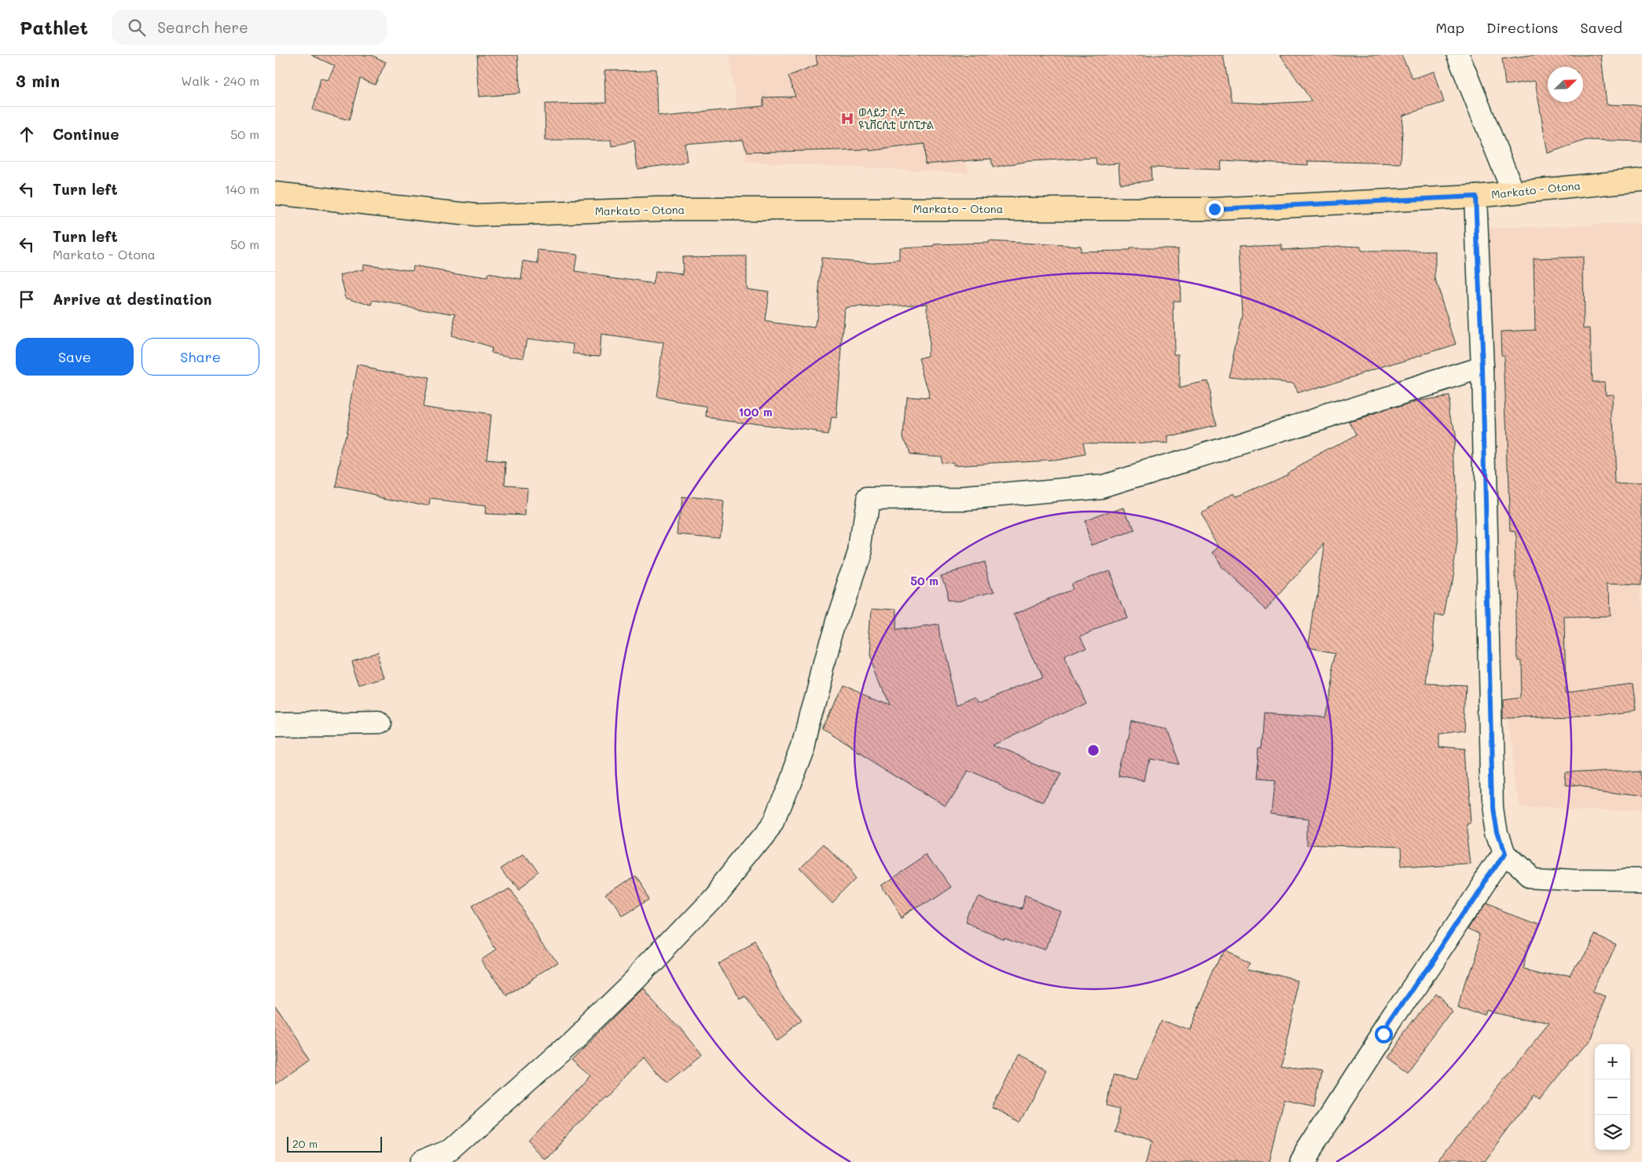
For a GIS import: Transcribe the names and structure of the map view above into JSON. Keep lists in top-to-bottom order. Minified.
{"streets":{"main road":["Markato - Otona"]},"places":{"hospital":["ወላይታ ሶዶ ዩኒቨርሲቲ ሆስፒታል"]},"scale_bar":"20 m","north":"top right","page":{"header":"Pathlet","search":"Search here","nav":["Map","Directions","Saved"],"heading":["3 min","Walk · 240 m"],"list":[["Continue","50 m"],["Turn left","140 m"],["Turn left","Markato - Otona","50 m"],"Arrive at destination"],"buttons":["Save","Share"],"map_buttons":["+","−"],"scale":"20 m"},"rings":["100 m","50 m"]}
